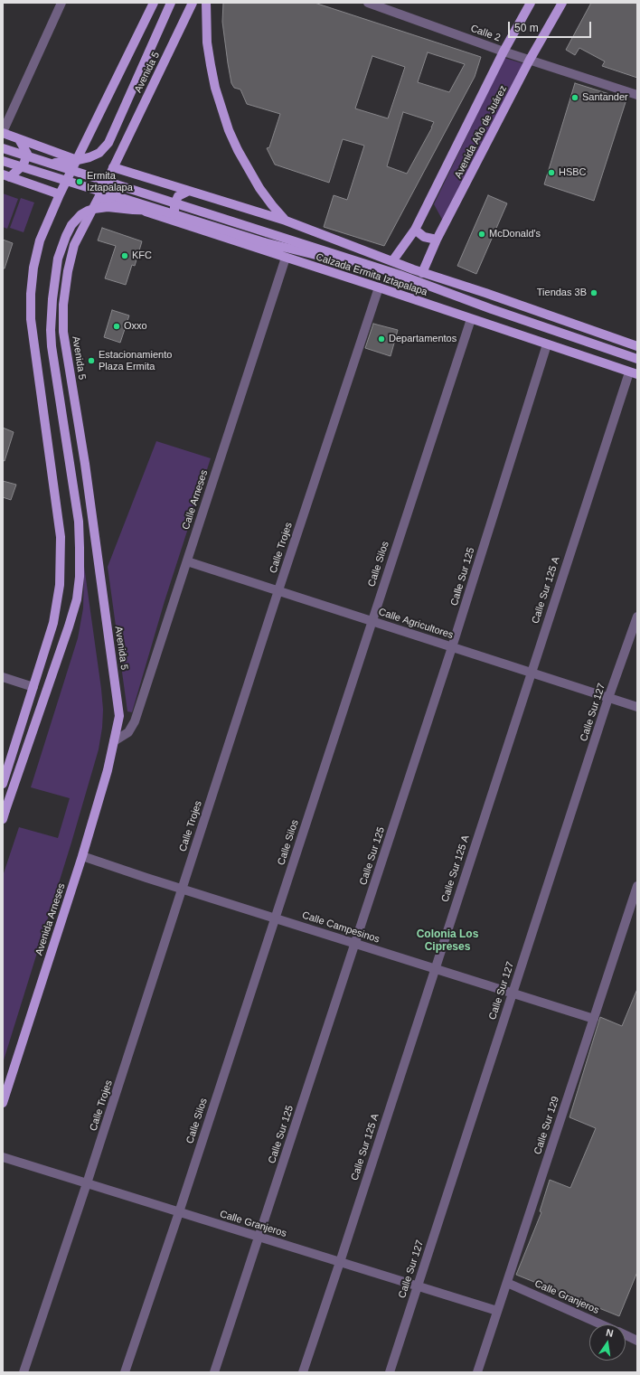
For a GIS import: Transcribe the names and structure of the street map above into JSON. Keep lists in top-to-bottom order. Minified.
{"streets":{"main road":["Avenida 5","Avenida Año de Juárez","Calzada Ermita Iztapalapa","Avenida Arneses"],"street":["Calle 2","Calle Arneses","Calle Trojes","Calle Silos","Calle Sur 125","Calle Sur 125 A","Calle Agricultores","Calle Sur 127","Calle Campesinos","Calle Sur 129","Calle Granjeros"]},"crossings":[["Calle 2","Avenida Año de Juárez"],["Avenida 5","Calzada Ermita Iztapalapa"],["Avenida 5","Calle Arneses"],["Avenida 5","Avenida Arneses"],["Avenida Año de Juárez","Calzada Ermita Iztapalapa"],["Calzada Ermita Iztapalapa","Calle Arneses"],["Calzada Ermita Iztapalapa","Calle Trojes"],["Calzada Ermita Iztapalapa","Calle Silos"],["Calzada Ermita Iztapalapa","Calle Sur 125"],["Calzada Ermita Iztapalapa","Calle Sur 125 A"],["Calle Arneses","Calle Agricultores"],["Calle Arneses","Avenida Arneses"],["Calle Trojes","Calle Agricultores"],["Calle Trojes","Calle Campesinos"],["Calle Trojes","Calle Granjeros"],["Calle Silos","Calle Agricultores"],["Calle Silos","Calle Campesinos"],["Calle Silos","Calle Granjeros"],["Calle Sur 125","Calle Agricultores"],["Calle Sur 125","Calle Campesinos"],["Calle Sur 125","Calle Granjeros"],["Calle Sur 125 A","Calle Agricultores"],["Calle Sur 125 A","Calle Campesinos"],["Calle Sur 125 A","Calle Granjeros"],["Calle Agricultores","Calle Sur 127"],["Calle Sur 127","Calle Campesinos"],["Calle Sur 127","Calle Granjeros"],["Avenida Arneses","Calle Campesinos"],["Calle Campesinos","Calle Sur 129"],["Calle Sur 129","Calle Granjeros"]],"districts":["Colonia Los Cipreses"],"places":["Santander","HSBC","Ermita Iztapalapa","McDonald's","KFC","Tiendas 3B","Oxxo","Departamentos","Estacionamiento Plaza Ermita"],"scale_bar":"50 m","north":"top"}
